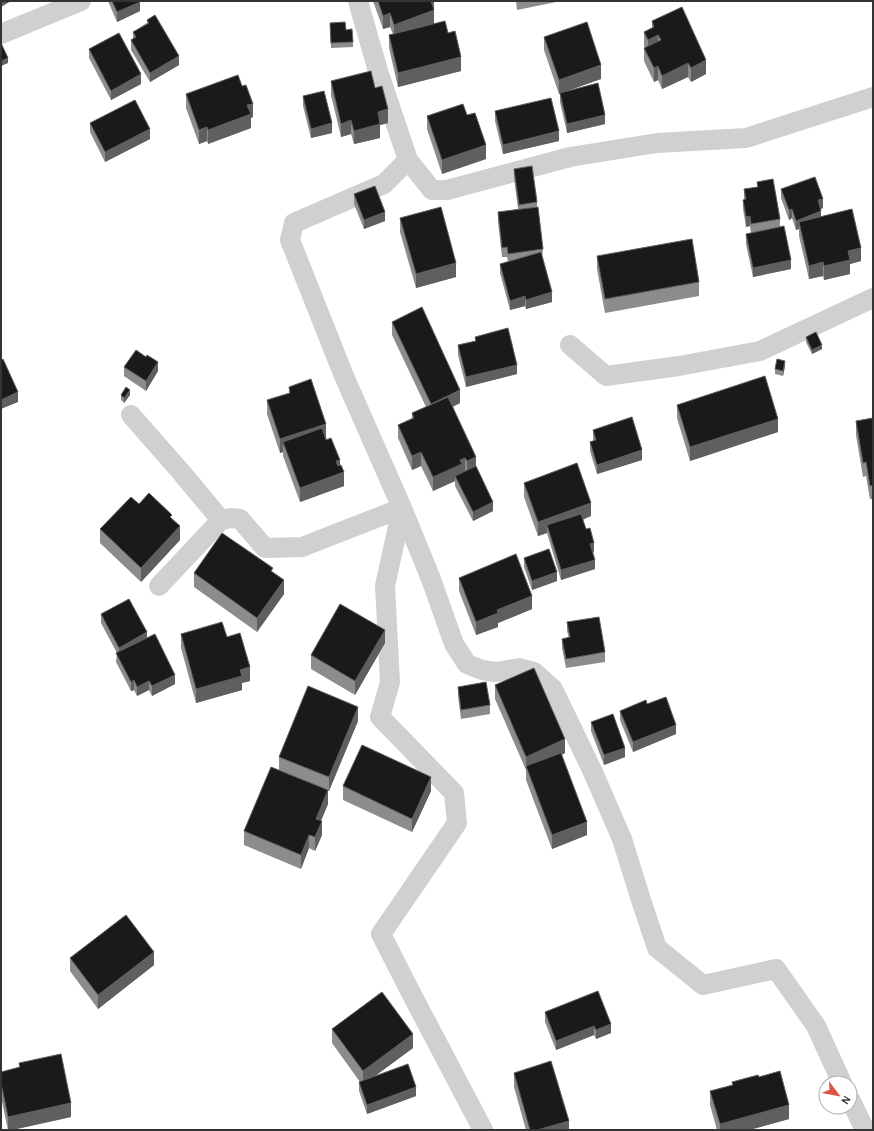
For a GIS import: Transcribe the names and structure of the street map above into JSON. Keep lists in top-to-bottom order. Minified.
{"north":"bottom right"}
